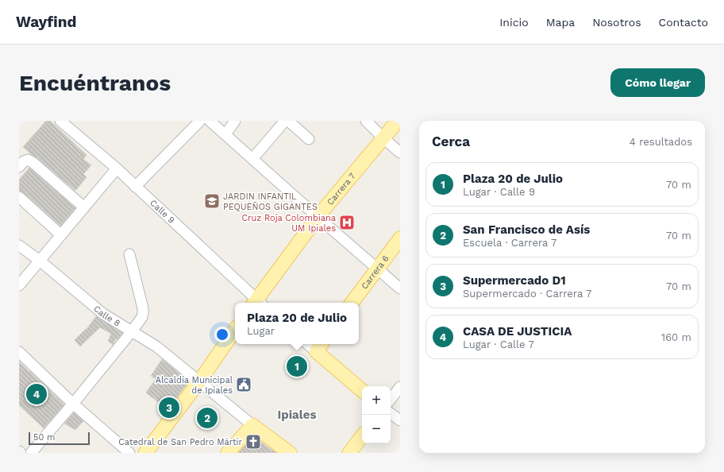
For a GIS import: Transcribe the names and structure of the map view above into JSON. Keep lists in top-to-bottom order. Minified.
{"streets":{"main road":["Carrera 7","Carrera 6"],"street":["Calle 9","Calle 8"]},"districts":["Ipiales"],"places":{"school or university":["JARDIN INFANTIL PEQUEÑOS GIGANTES"],"hospital":["Cruz Roja Colombiana UM Ipiales"],"public building":["Alcaldía Municipal de Ipiales"],"church":["Catedral de San Pedro Mártir"]},"scale_bar":"50 m","page":{"header":"Wayfind","nav":["Inicio","Mapa","Nosotros","Contacto"],"buttons":"Cómo llegar","title":"Encuéntranos","heading":["Cerca","4 resultados"],"list":[{"mark":"1","name":"Plaza 20 de Julio","note":"Lugar · Calle 9","value":"70 m"},{"mark":"2","name":"San Francisco de Asís","note":"Escuela · Carrera 7","value":"70 m"},{"mark":"3","name":"Supermercado D1","note":"Supermercado · Carrera 7","value":"70 m"},{"mark":"4","name":"CASA DE JUSTICIA","note":"Lugar · Calle 7","value":"160 m"}],"popup":["Plaza 20 de Julio","Lugar"],"pins":["1","4","3","2"],"map_buttons":["+","−"],"scale":"50 m"}}
